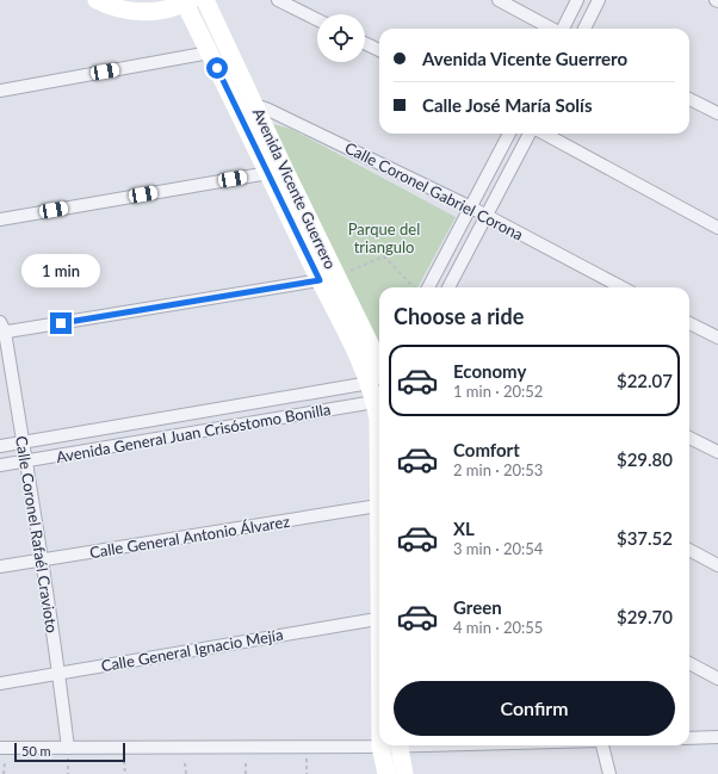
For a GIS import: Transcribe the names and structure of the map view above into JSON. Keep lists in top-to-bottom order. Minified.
{"streets":{"main road":["Avenida Vicente Guerrero"],"street":["Calle Coronel Gabriel Corona","Avenida General Juan Crisóstomo Bonilla","Calle Coronel Rafaél Cravioto","Calle General Antonio Álvarez","Calle General Ignacio Mejía"]},"crossings":[["Avenida Vicente Guerrero","Calle Coronel Gabriel Corona"],["Avenida Vicente Guerrero","Avenida General Juan Crisóstomo Bonilla"],["Avenida General Juan Crisóstomo Bonilla","Calle Coronel Rafaél Cravioto"],["Calle Coronel Rafaél Cravioto","Calle General Antonio Álvarez"],["Calle Coronel Rafaél Cravioto","Calle General Ignacio Mejía"]],"parks":["Parque del triangulo"],"scale_bar":"50 m","page":{"banner":["Avenida Vicente Guerrero","Calle José María Solís"],"bubble":"1 min","heading":"Choose a ride","list":[{"name":"Economy","note":"1 min · 20:52","value":"$22.07"},{"name":"Comfort","note":"2 min · 20:53","value":"$29.80"},{"name":"XL","note":"3 min · 20:54","value":"$37.52"},{"name":"Green","note":"4 min · 20:55","value":"$29.70"}],"buttons":"Confirm","scale":"50 m"}}
